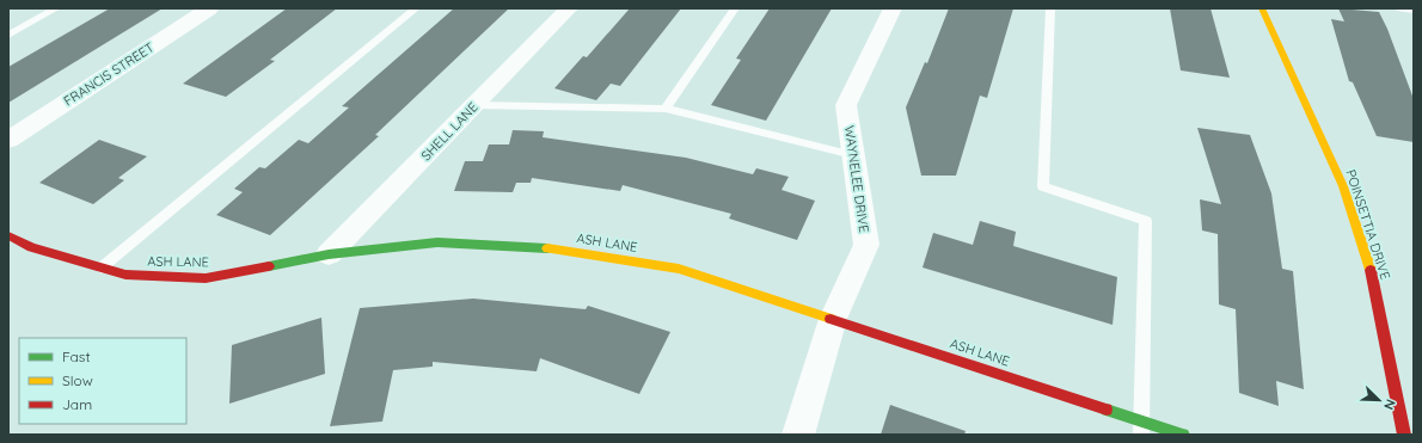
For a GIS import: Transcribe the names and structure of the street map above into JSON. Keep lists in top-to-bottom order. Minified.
{"streets":{"street":["FRANCIS STREET","SHELL LANE","WAYNELEE DRIVE","POINSETTIA DRIVE","ASH LANE"]},"crossings":[["SHELL LANE","ASH LANE"],["WAYNELEE DRIVE","ASH LANE"]],"legend":["Fast","Slow","Jam"],"north":"bottom right"}
